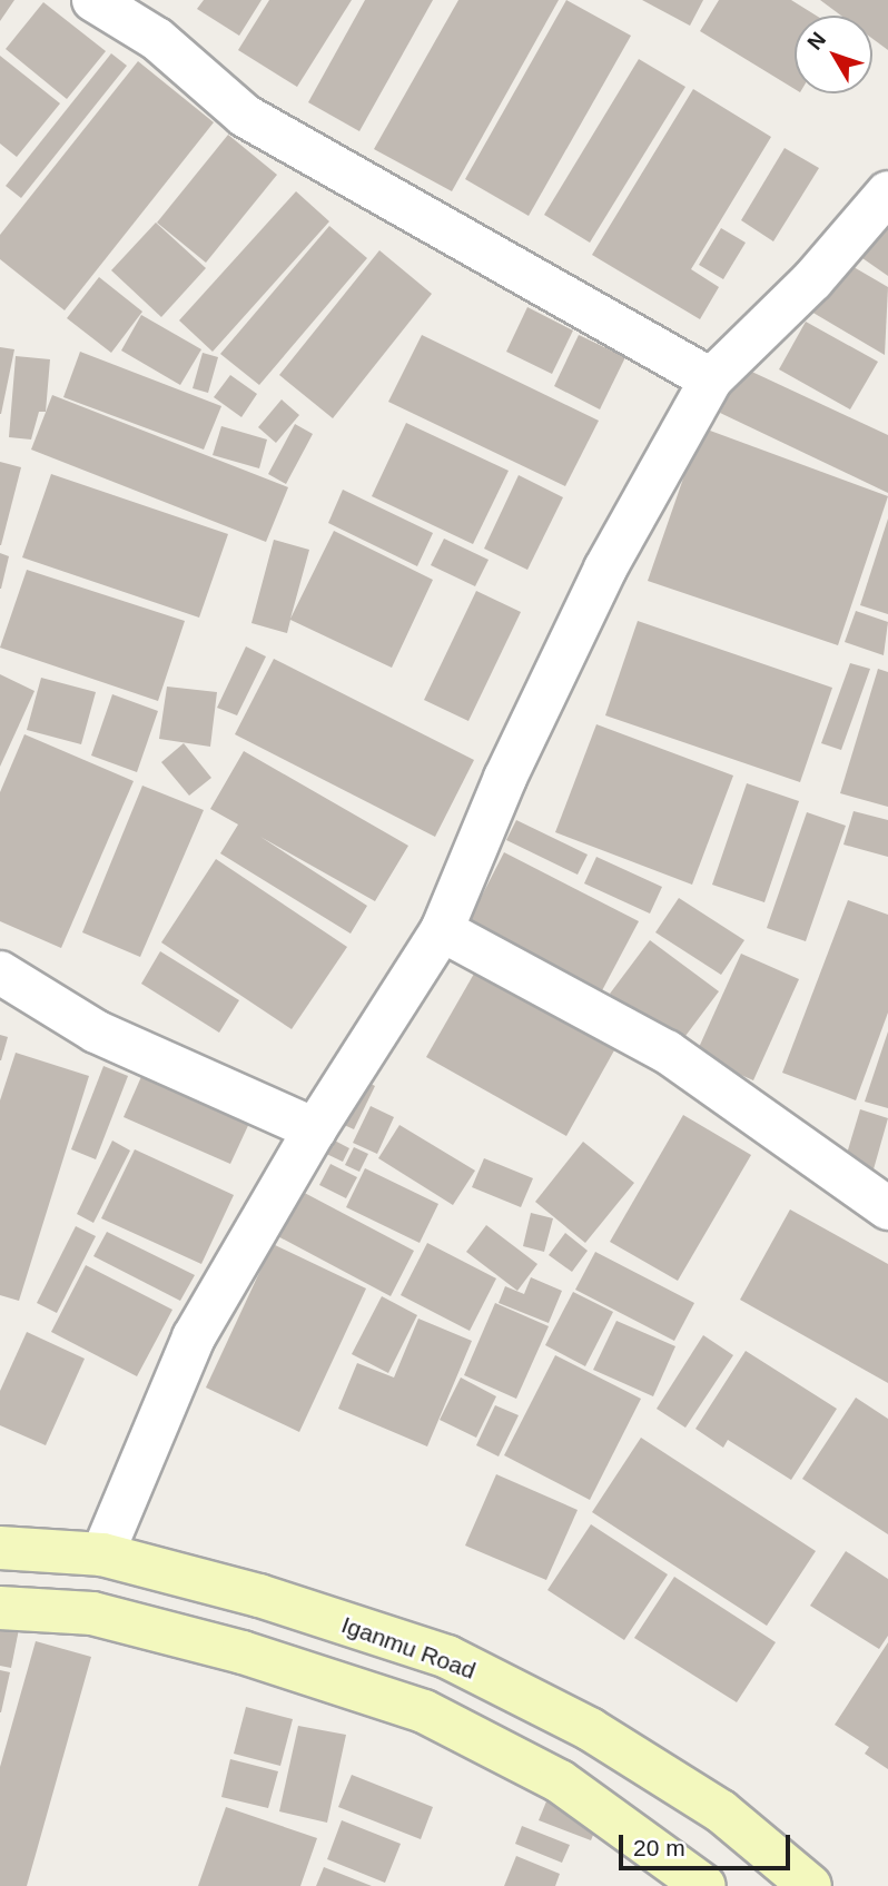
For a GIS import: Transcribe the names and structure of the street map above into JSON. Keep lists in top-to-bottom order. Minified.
{"streets":{"main road":["Iganmu Road"]},"scale_bar":"20 m","north":"top left"}
